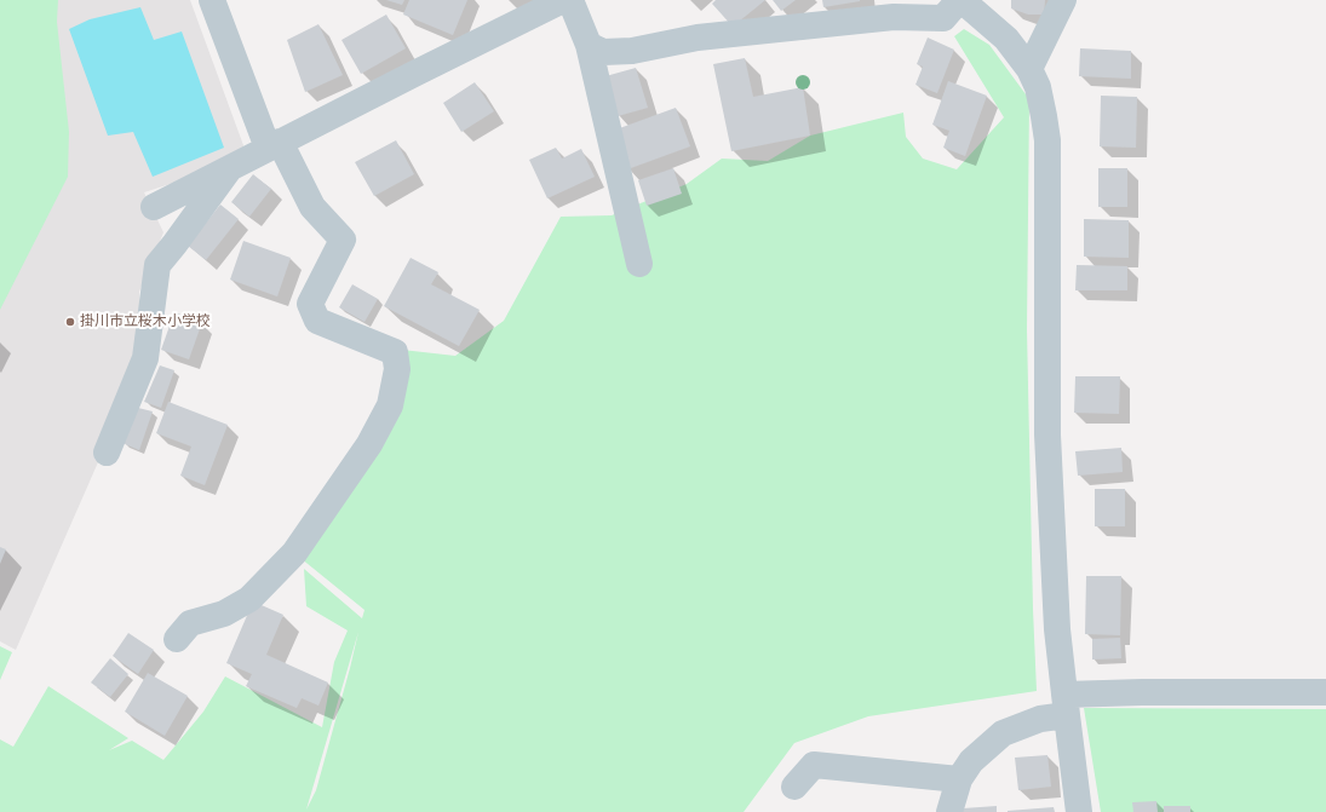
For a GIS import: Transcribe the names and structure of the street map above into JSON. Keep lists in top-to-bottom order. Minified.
{"places":["掛川市立桜木小学校"]}
